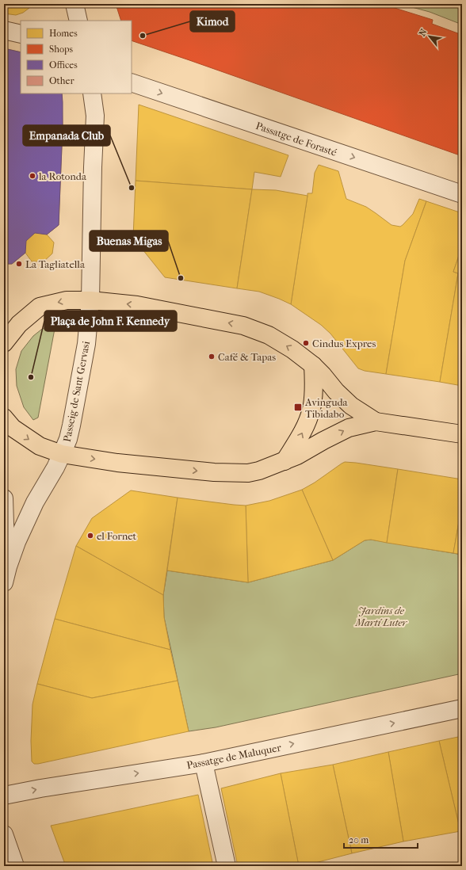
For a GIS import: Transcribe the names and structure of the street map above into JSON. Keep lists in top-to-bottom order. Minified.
{"streets":{"street":["Passatge de Forasté","Passeig de Sant Gervasi","Passatge de Maluquer"]},"one_way":["Passatge de Forasté","Passatge de Maluquer"],"parks":["Jardins de Martí Luter"],"places":{"other":["Kimod","la Rotonda","Empanada Club","La Tagliatella","Buenas Migas","Cindus Expres","Café & Tapas","Plaça de John F. Kennedy","el Fornet"],"transit":["Avinguda Tibidabo"]},"legend":["Homes","Shops","Offices","Other"],"scale_bar":"20 m","north":"top left"}
